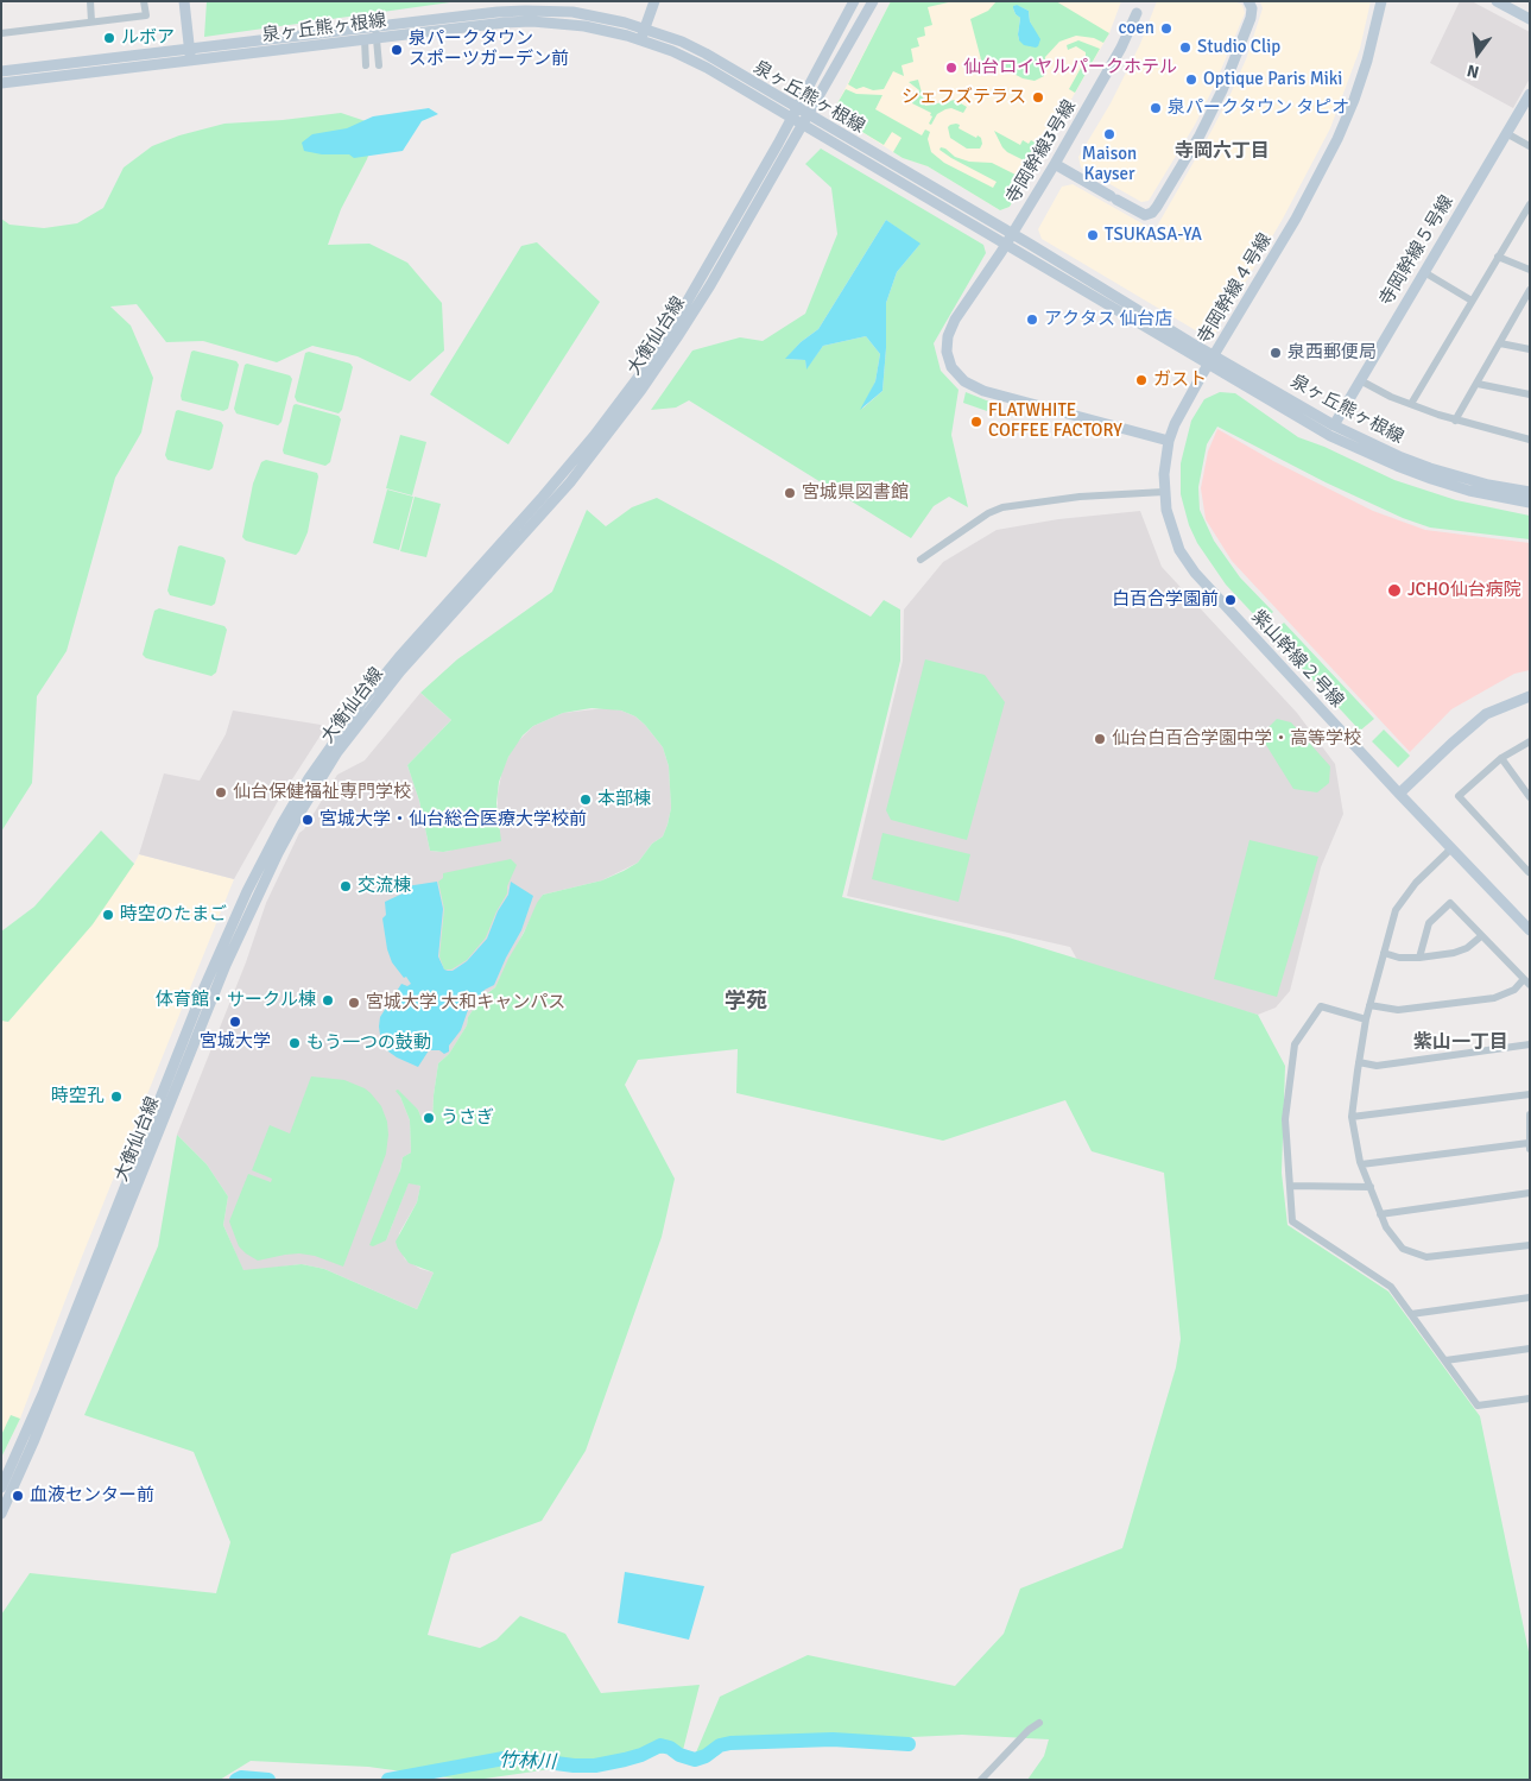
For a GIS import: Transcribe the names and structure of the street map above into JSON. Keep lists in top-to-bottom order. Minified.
{"streets":{"main road":["泉ヶ丘熊ヶ根線","寺岡幹線3号線","寺岡幹線５号線","寺岡幹線４号線","大衡仙台線","紫山幹線２号線"]},"crossings":[["泉ヶ丘熊ヶ根線","寺岡幹線3号線"],["泉ヶ丘熊ヶ根線","寺岡幹線５号線"],["泉ヶ丘熊ヶ根線","寺岡幹線４号線"],["泉ヶ丘熊ヶ根線","大衡仙台線"],["泉ヶ丘熊ヶ根線","紫山幹線２号線"],["寺岡幹線3号線","紫山幹線２号線"],["寺岡幹線４号線","紫山幹線２号線"]],"districts":["寺岡六丁目","学苑","紫山一丁目"],"water":["竹林川"],"places":["coen","ルボア","Studio Clip","泉パークタウン スポーツガーデン前","仙台ロイヤルパークホテル","Optique Paris Miki","シェフズテラス","泉パークタウン タピオ","Maison Kayser","TSUKASA-YA","アクタス 仙台店","泉西郵便局","ガスト","FLATWHITE COFFEE FACTORY","宮城県図書館","JCHO仙台病院","白百合学園前","仙台白百合学園中学・高等学校","仙台保健福祉専門学校","本部棟","宮城大学・仙台総合医療大学校前","交流棟","時空のたまご","体育館・サークル棟","宮城大学 大和キャンパス","宮城大学","もう一つの鼓動","時空孔","うさぎ","血液センター前"],"north":"bottom"}
